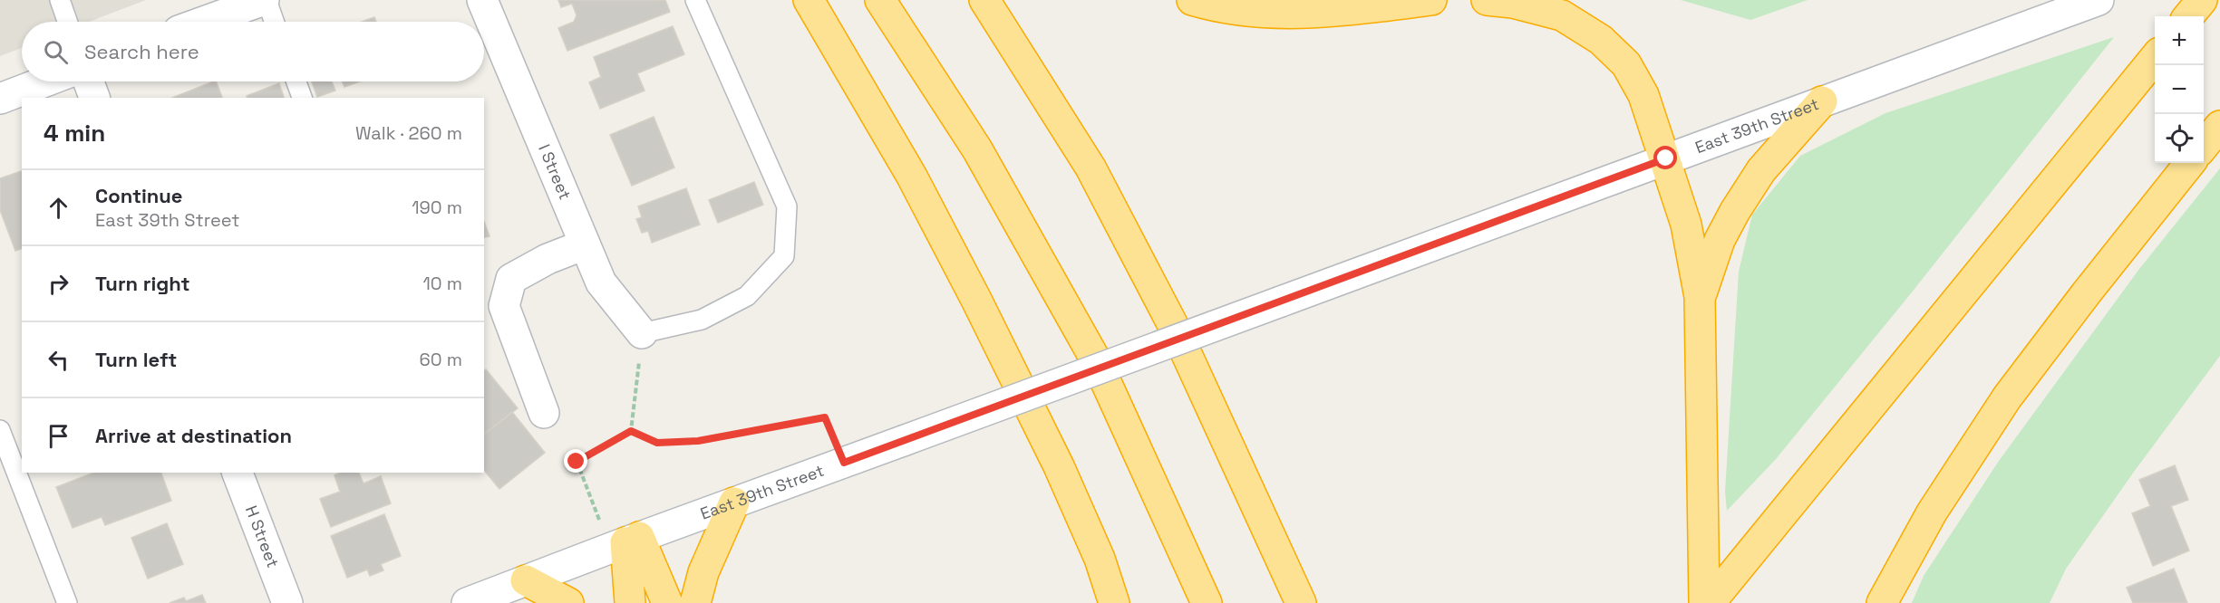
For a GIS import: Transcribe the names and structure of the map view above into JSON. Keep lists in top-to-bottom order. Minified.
{"streets":{"main road":["East 39th Street","I Street","H Street"]},"page":{"map_buttons":["+","−"],"search":"Search here","heading":["4 min","Walk · 260 m"],"list":[["Continue","East 39th Street","190 m"],["Turn right","10 m"],["Turn left","60 m"],"Arrive at destination"]}}
